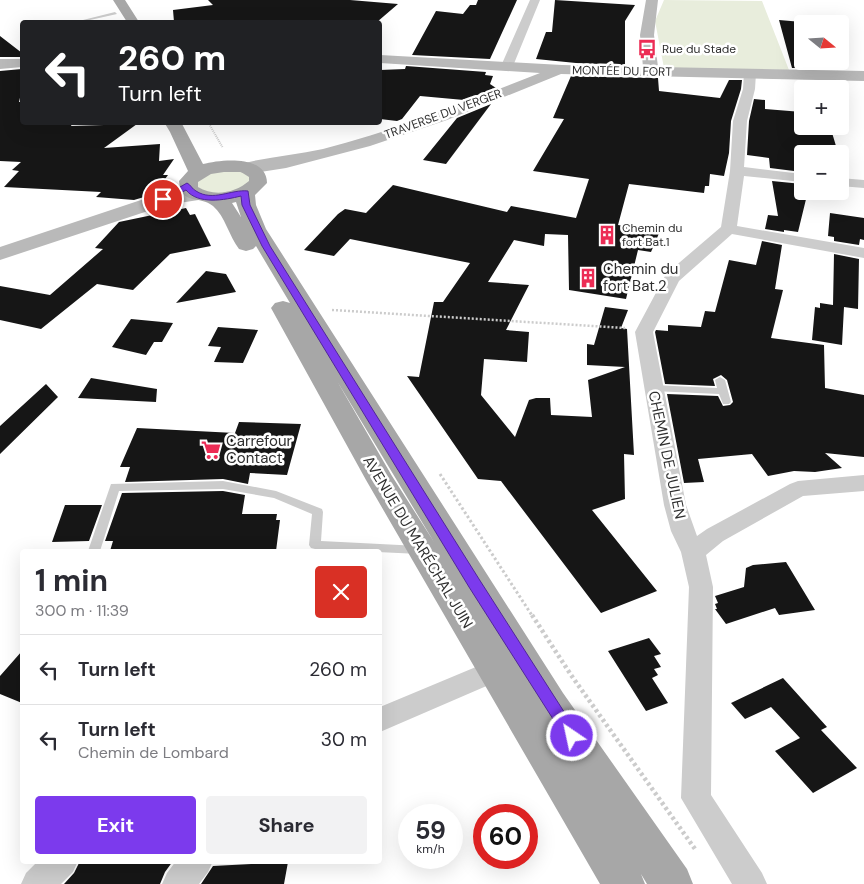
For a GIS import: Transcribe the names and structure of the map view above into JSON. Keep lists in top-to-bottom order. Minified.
{"streets":{"main road":["AVENUE DU MARÉCHAL JUIN"],"street":["MONTÉE DU FORT","TRAVERSE DU VERGER","CHEMIN DE JULIEN"]},"crossings":[["MONTÉE DU FORT","TRAVERSE DU VERGER"],["TRAVERSE DU VERGER","AVENUE DU MARÉCHAL JUIN"]],"places":{"bus stop":["Rue du Stade"],"building":["Chemin du fort Bat.1","Chemin du fort Bat.2"],"supermarket":["Carrefour Contact"]},"north":"right","page":{"map_buttons":["+","−"],"turn":["260 m","Turn left"],"heading":["1 min","300 m · 11:39"],"list":[{"name":"Turn left","value":"260 m"},{"name":"Turn left","note":"Chemin de Lombard","value":"30 m"}],"buttons":["Exit","Share"],"speed":"59 km/h","limit":"60"}}
